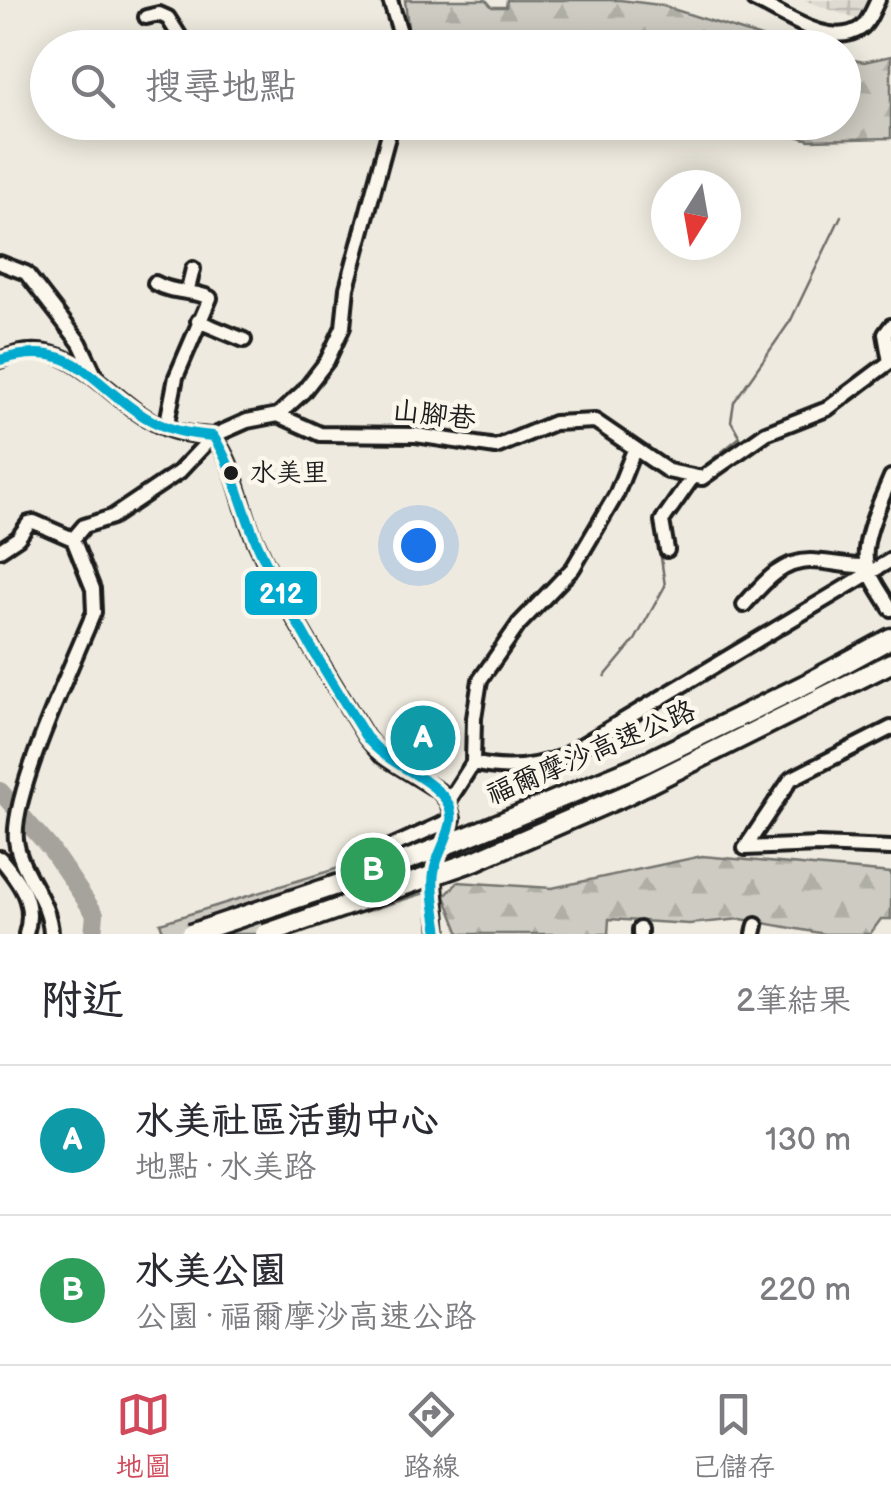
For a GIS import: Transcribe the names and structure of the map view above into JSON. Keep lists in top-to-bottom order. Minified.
{"streets":{"highway":["福爾摩沙高速公路"],"street":["山腳巷"]},"places":["水美里"],"lines":["transit line 212"],"north":"bottom","page":{"search":"搜尋地點","pins":["A","B"],"heading":["附近","2筆結果"],"list":[{"mark":"A","name":"水美社區活動中心","note":"地點 · 水美路","value":"130 m"},{"mark":"B","name":"水美公園","note":"公園 · 福爾摩沙高速公路","value":"220 m"}],"nav":["地圖","路線","已儲存"]}}
